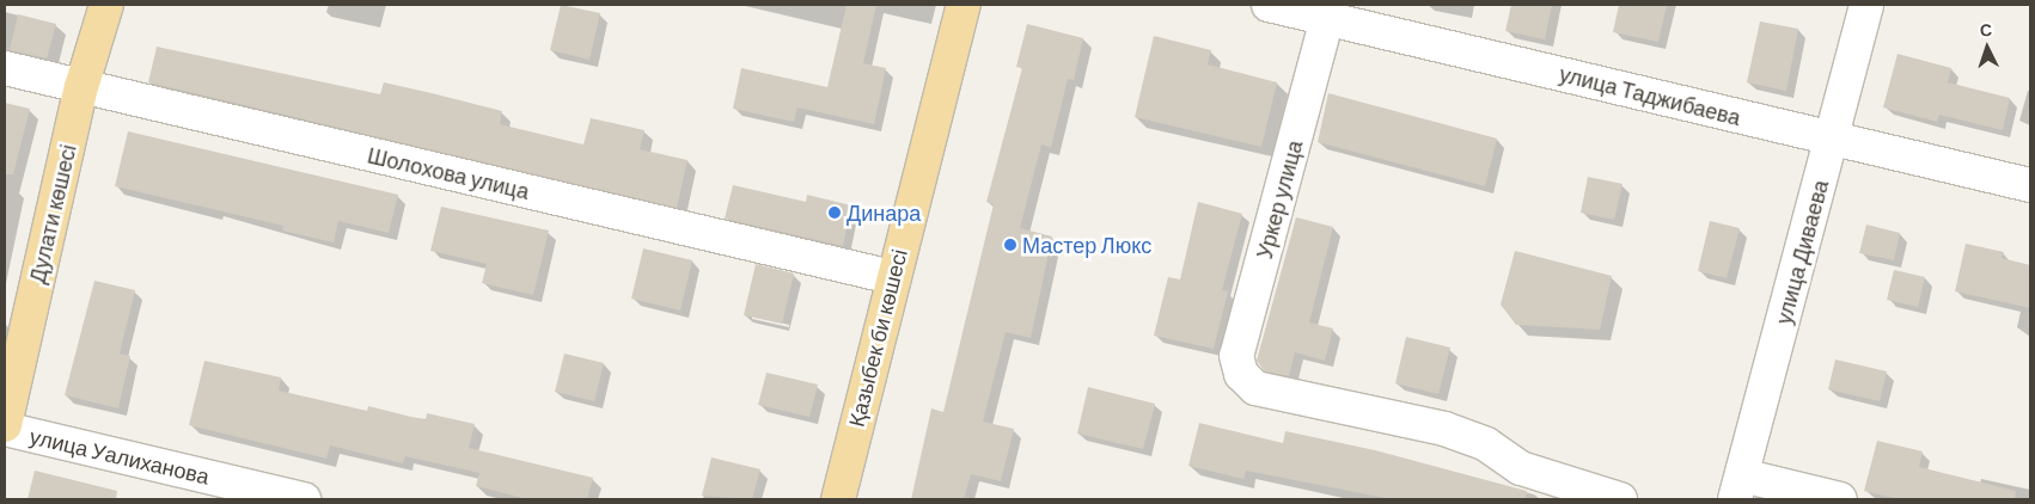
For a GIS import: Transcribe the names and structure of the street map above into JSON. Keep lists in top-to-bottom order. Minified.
{"streets":{"main road":["Дулати көшесі","Қазыбек би көшесі"],"street":["улица Таджибаева","Шолохова улица","Уркер улица","улица Диваева","улица Уалиханова"]},"crossings":[["улица Таджибаева","Уркер улица"],["улица Таджибаева","улица Диваева"],["Шолохова улица","Дулати көшесі"],["Шолохова улица","Қазыбек би көшесі"],["Дулати көшесі","улица Уалиханова"]],"places":["Динара","Мастер Люкс"],"north":"top"}
